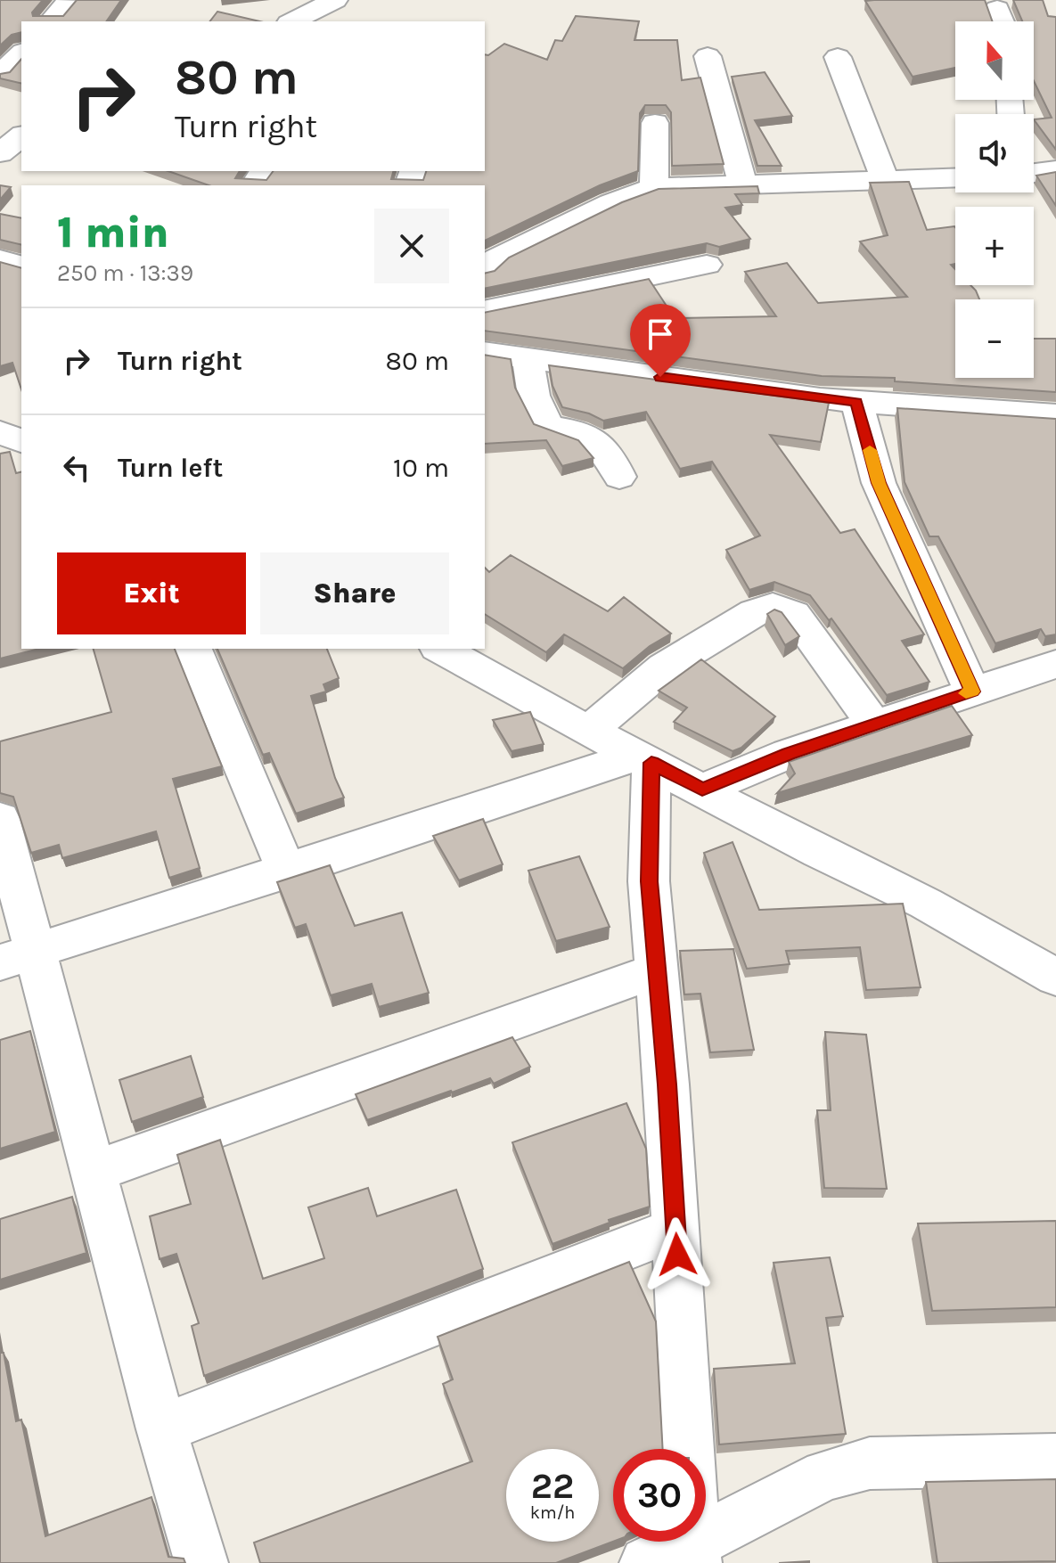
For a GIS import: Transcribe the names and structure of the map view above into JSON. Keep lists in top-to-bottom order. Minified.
{"north":"top","page":{"map_buttons":["+","−"],"turn":["80 m","Turn right"],"heading":["1 min","250 m · 13:39"],"list":[{"name":"Turn right","value":"80 m"},{"name":"Turn left","value":"10 m"}],"buttons":["Exit","Share"],"speed":"22 km/h","limit":"30"}}
